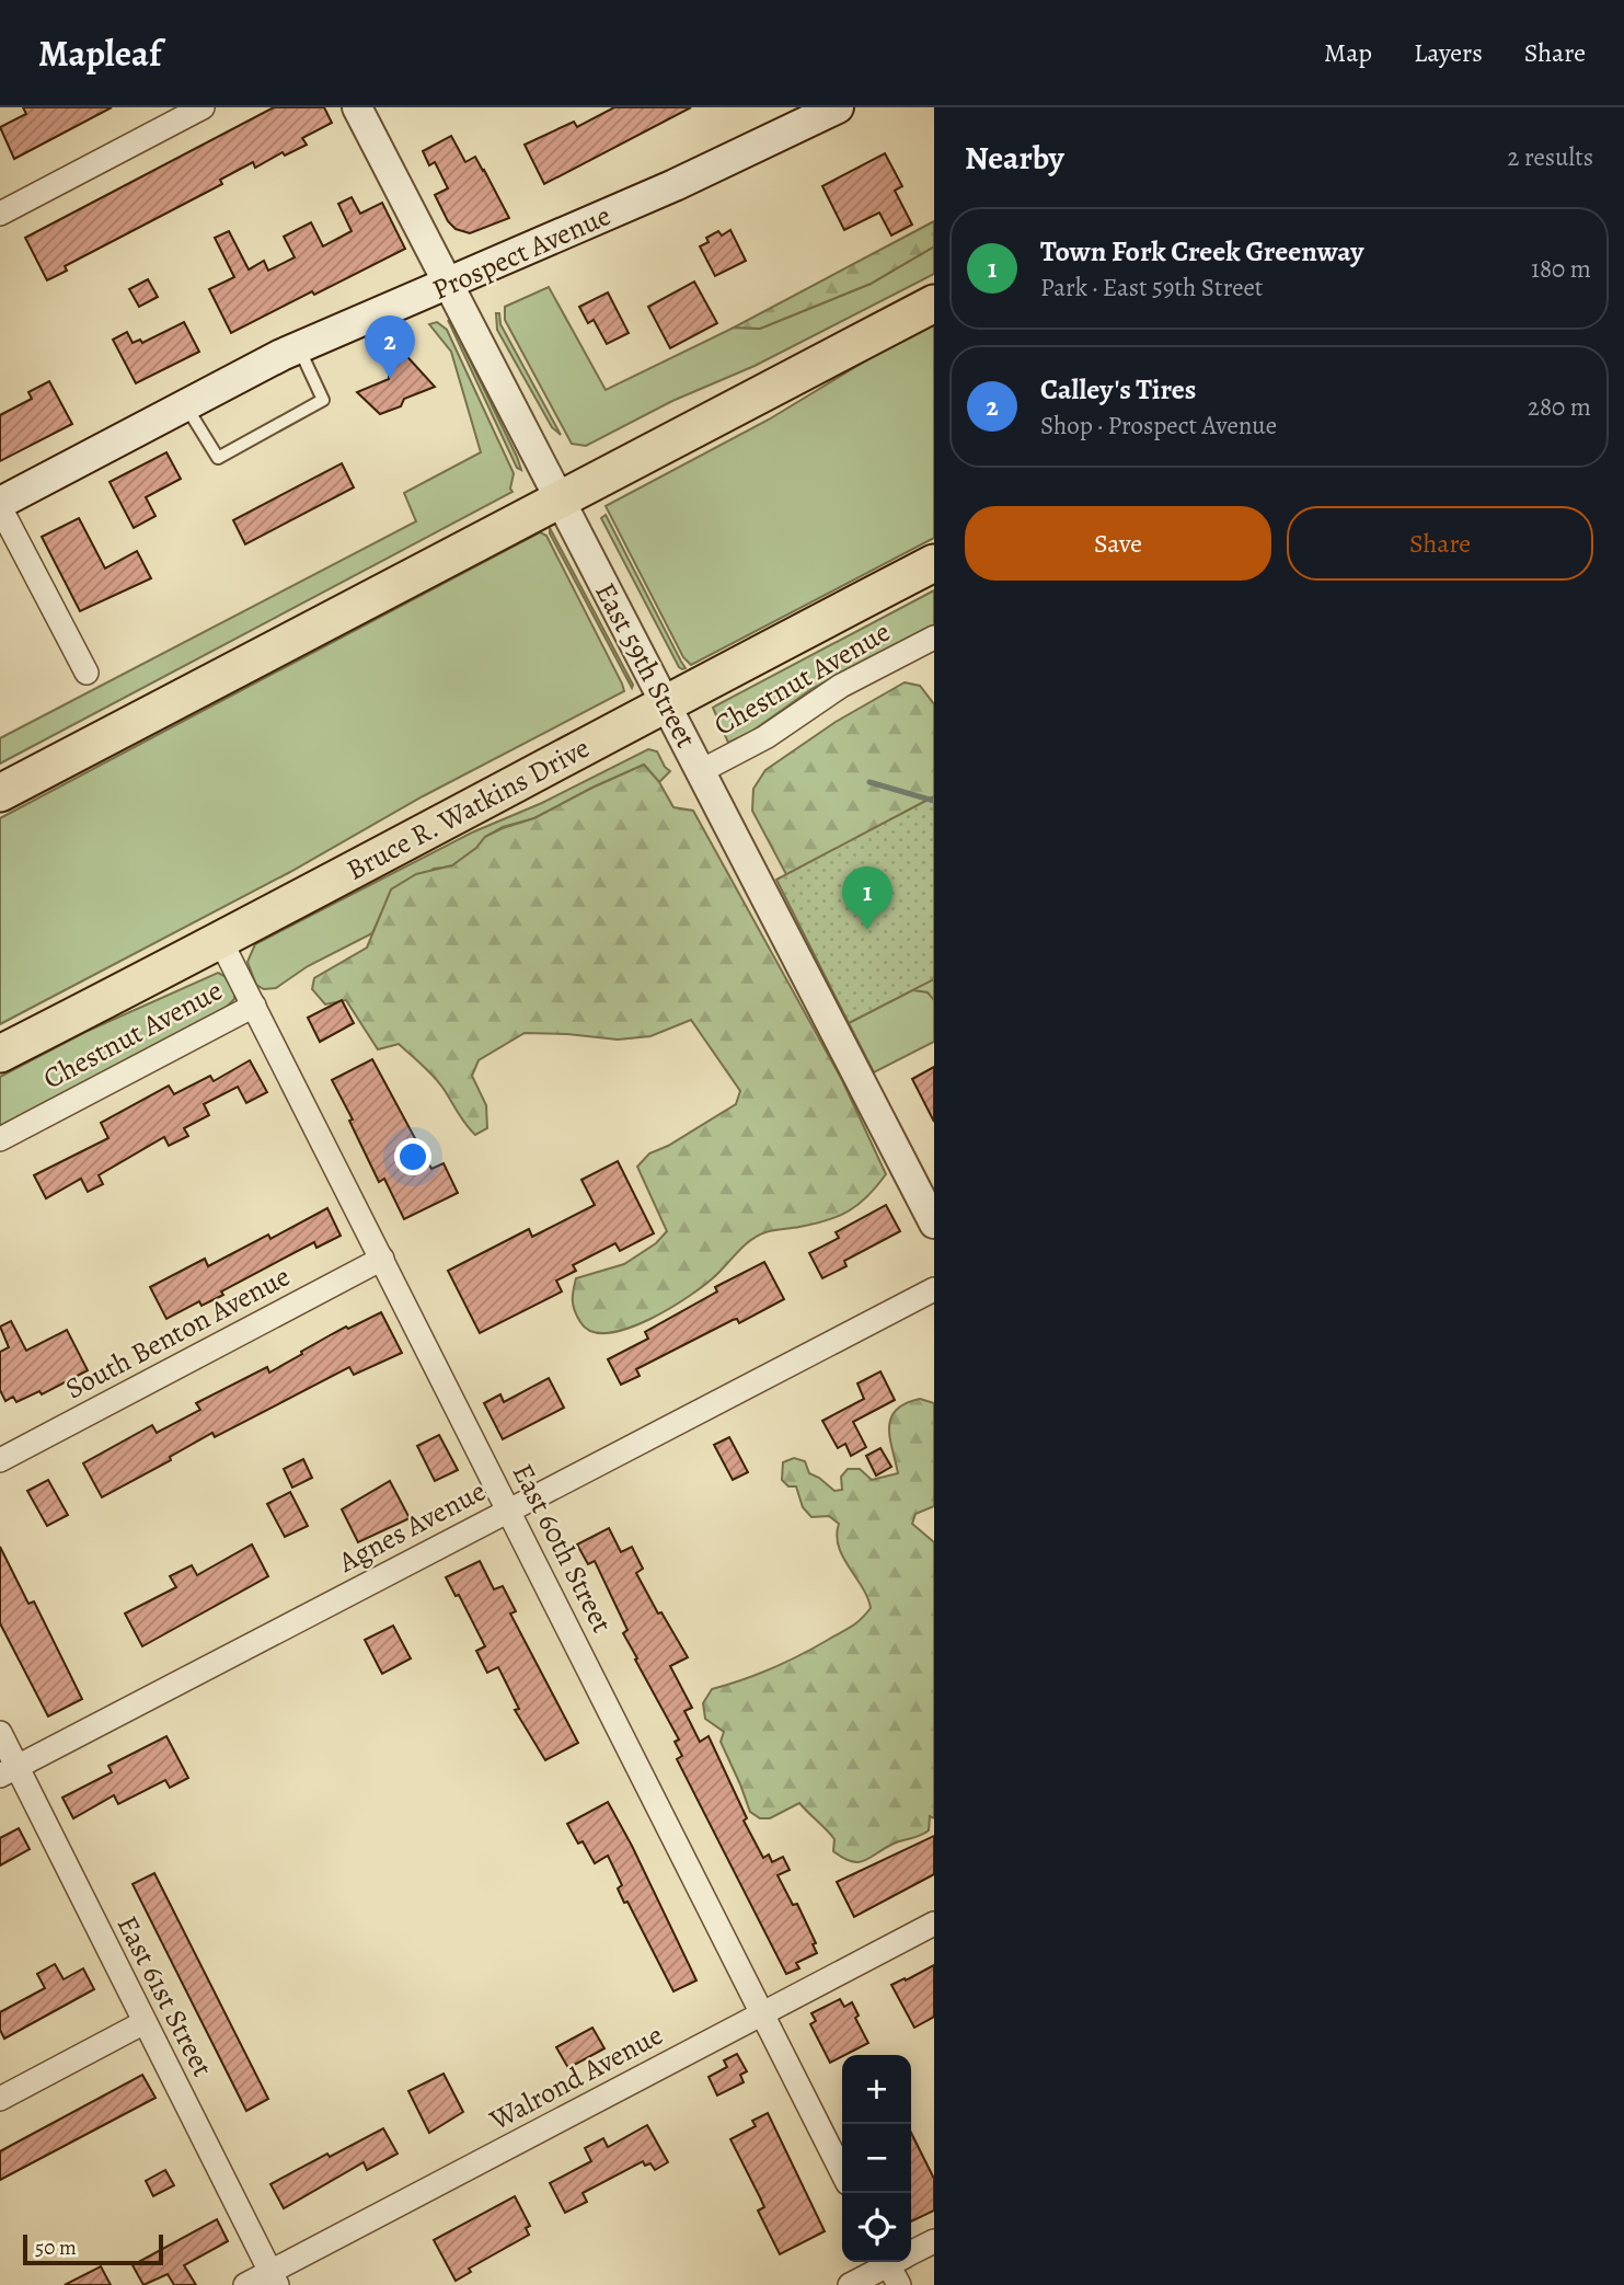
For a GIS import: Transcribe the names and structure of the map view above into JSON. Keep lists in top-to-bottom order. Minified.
{"streets":{"highway":["Bruce R. Watkins Drive"],"main road":["Prospect Avenue"],"street":["East 59th Street","Chestnut Avenue","South Benton Avenue","Agnes Avenue","East 60th Street","East 61st Street","Walrond Avenue"]},"crossings":[["Prospect Avenue","East 59th Street"],["East 59th Street","Chestnut Avenue"],["East 59th Street","Bruce R. Watkins Drive"],["Chestnut Avenue","East 60th Street"],["Bruce R. Watkins Drive","East 60th Street"],["South Benton Avenue","East 60th Street"],["Agnes Avenue","East 60th Street"],["Agnes Avenue","East 61st Street"],["East 60th Street","Walrond Avenue"],["East 61st Street","Walrond Avenue"]],"scale_bar":"50 m","page":{"header":"Mapleaf","nav":["Map","Layers","Share"],"heading":["Nearby","2 results"],"list":[{"mark":"1","name":"Town Fork Creek Greenway","note":"Park · East 59th Street","value":"180 m"},{"mark":"2","name":"Calley's Tires","note":"Shop · Prospect Avenue","value":"280 m"}],"pins":["2","1"],"buttons":["Save","Share"],"map_buttons":["+","−"],"scale":"50 m"}}
